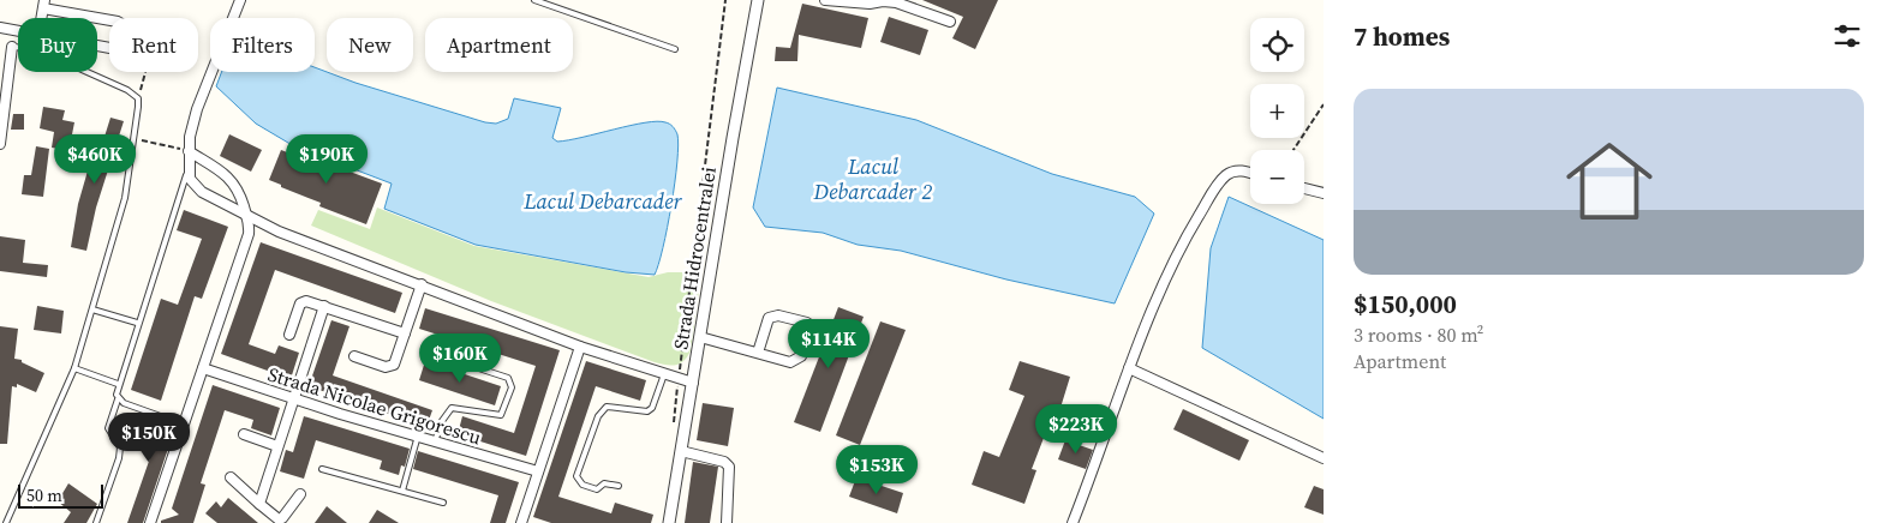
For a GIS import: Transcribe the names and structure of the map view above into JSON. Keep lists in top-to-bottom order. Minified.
{"streets":{"street":["Strada Hidrocentralei","Strada Nicolae Grigorescu"]},"water":["Lacul Debarcader 2","Lacul Debarcader"],"scale_bar":"50 m","page":{"heading":"7 homes","map_buttons":["+","−"],"chip":["Buy","Rent","Filters","New","Apartment"],"list":[{"name":"$150,000","note":"3 rooms · 80 m² · Apartment"}],"price":["$460K","$190K","$114K","$160K","$223K","$150K","$153K"],"scale":"50 m"}}
